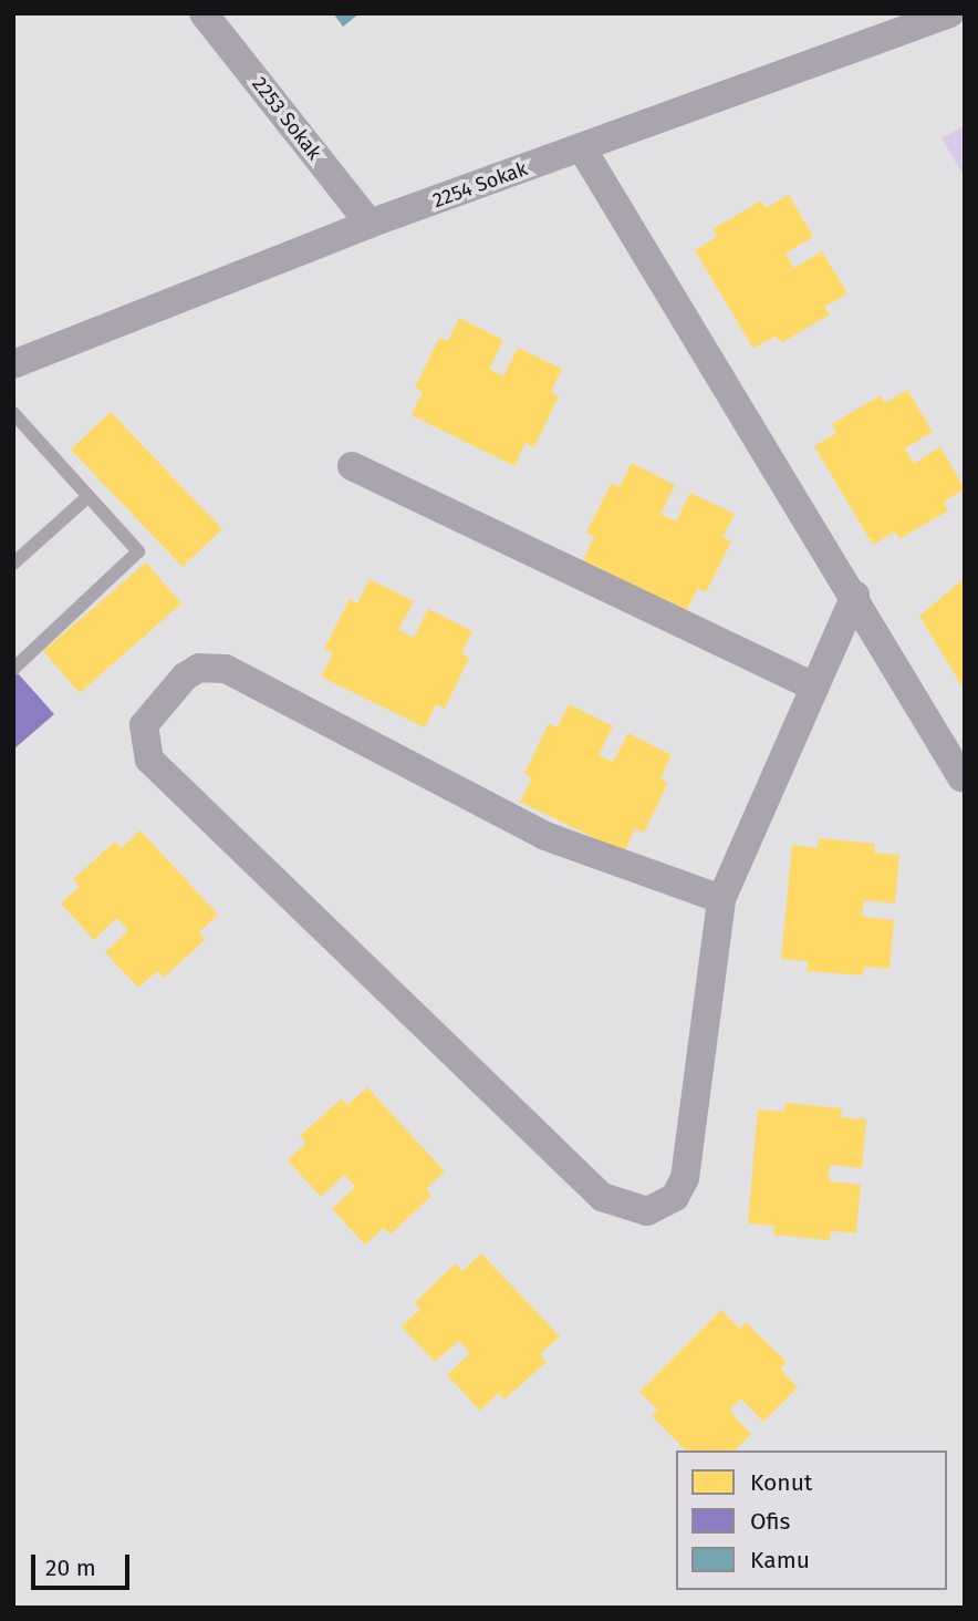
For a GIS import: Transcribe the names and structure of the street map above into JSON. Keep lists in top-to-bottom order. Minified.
{"streets":{"street":["2253 Sokak","2254 Sokak"]},"crossings":[["2253 Sokak","2254 Sokak"]],"legend":["Konut","Ofis","Kamu"],"scale_bar":"20 m"}
